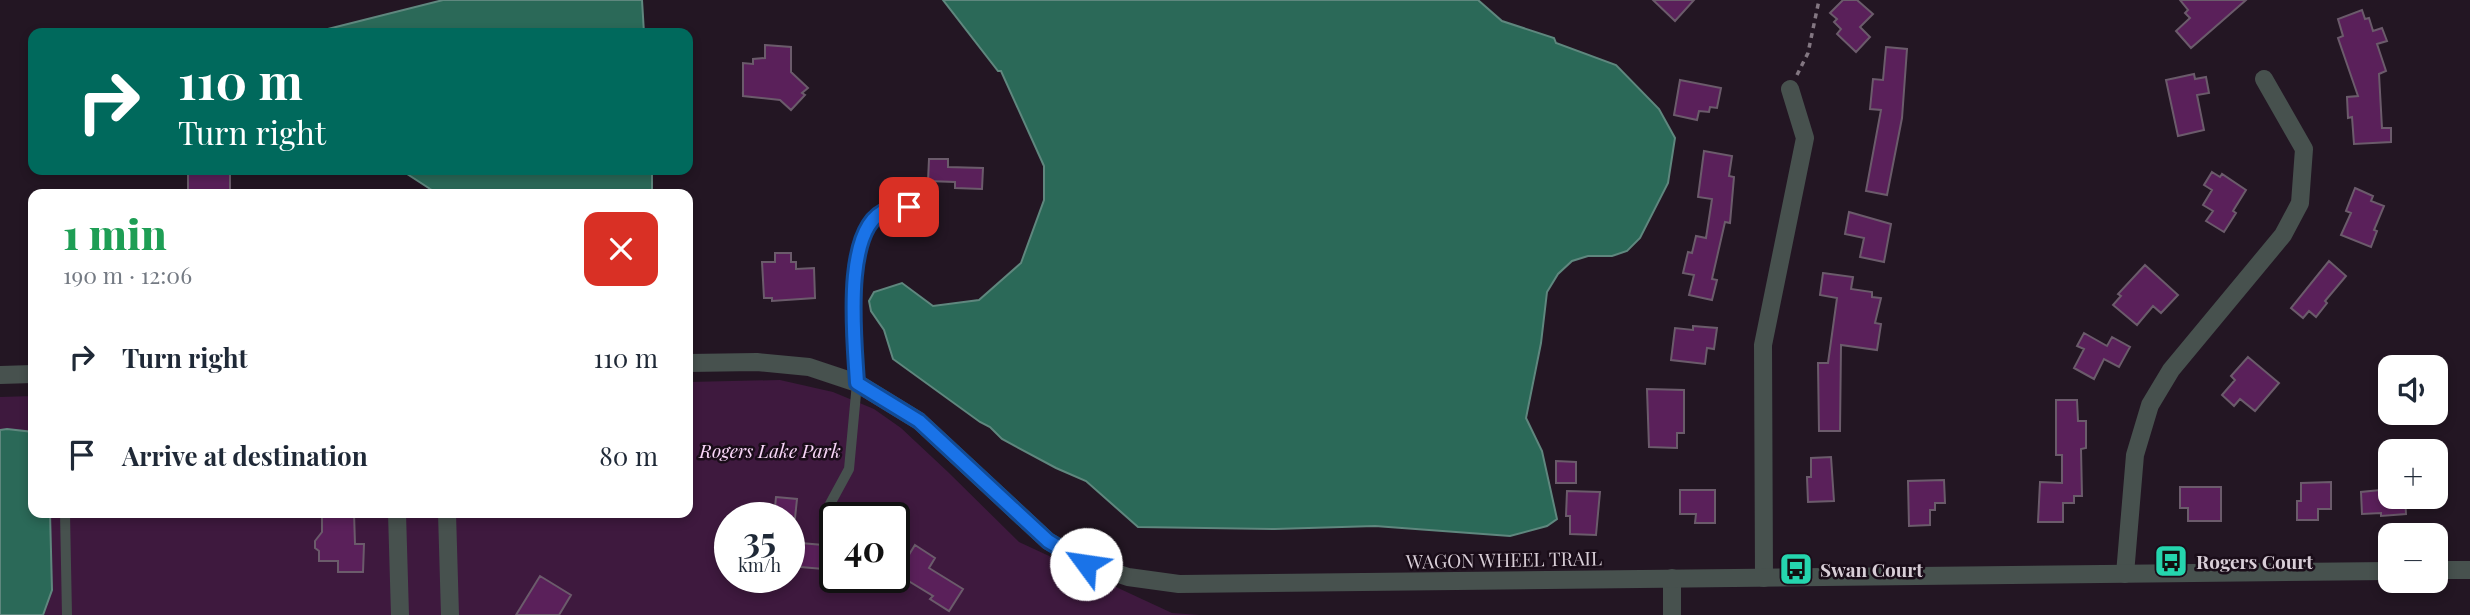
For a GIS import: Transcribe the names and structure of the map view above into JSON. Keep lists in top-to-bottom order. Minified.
{"streets":{"street":["WAGON WHEEL TRAIL"]},"parks":["Rogers Lake Park"],"places":{"bus stop":["Rogers Court","Swan Court"]},"page":{"turn":["110 m","Turn right"],"heading":["1 min","190 m · 12:06"],"list":[{"name":"Turn right","value":"110 m"},{"name":"Arrive at destination","value":"80 m"}],"map_buttons":["+","−"],"speed":"35 km/h","limit":"40"}}
